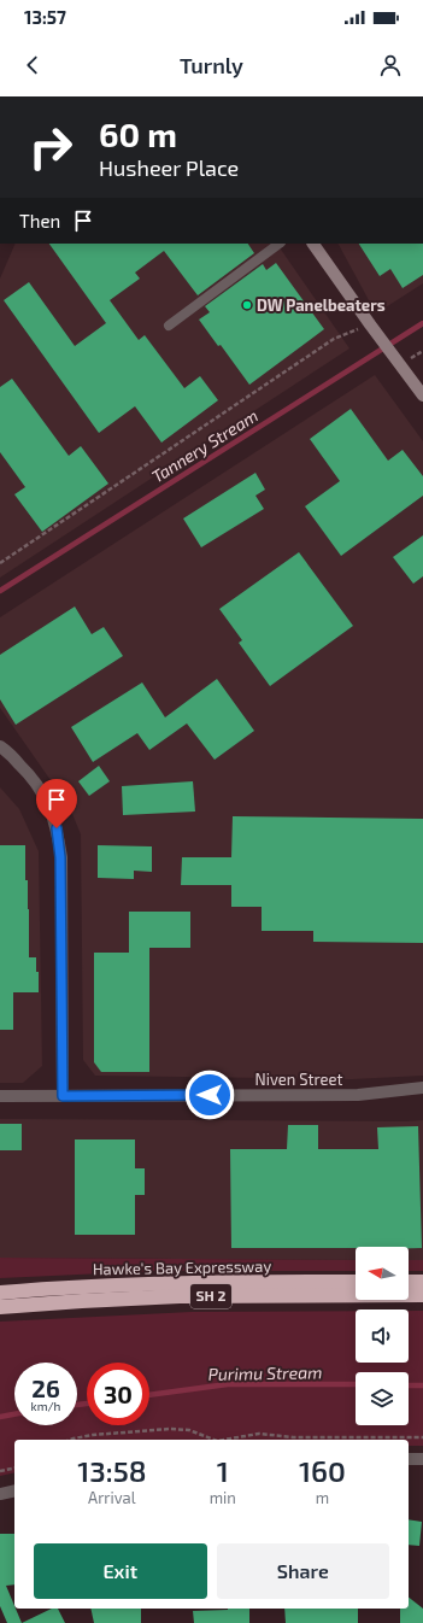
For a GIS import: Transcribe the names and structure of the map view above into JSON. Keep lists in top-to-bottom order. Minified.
{"streets":{"highway":["Hawke's Bay Expressway","SH 2"],"street":["Niven Street"]},"water":["Tannery Stream","Purimu Stream"],"places":["DW Panelbeaters"],"north":"left","page":{"status":"13:57","header":"Turnly","turn":["60 m","Husheer Place"],"then":"Then","speed":"26 km/h","limit":"30","eta":["13:58","Arrival","1","min","160","m"],"buttons":["Exit","Share"]}}
